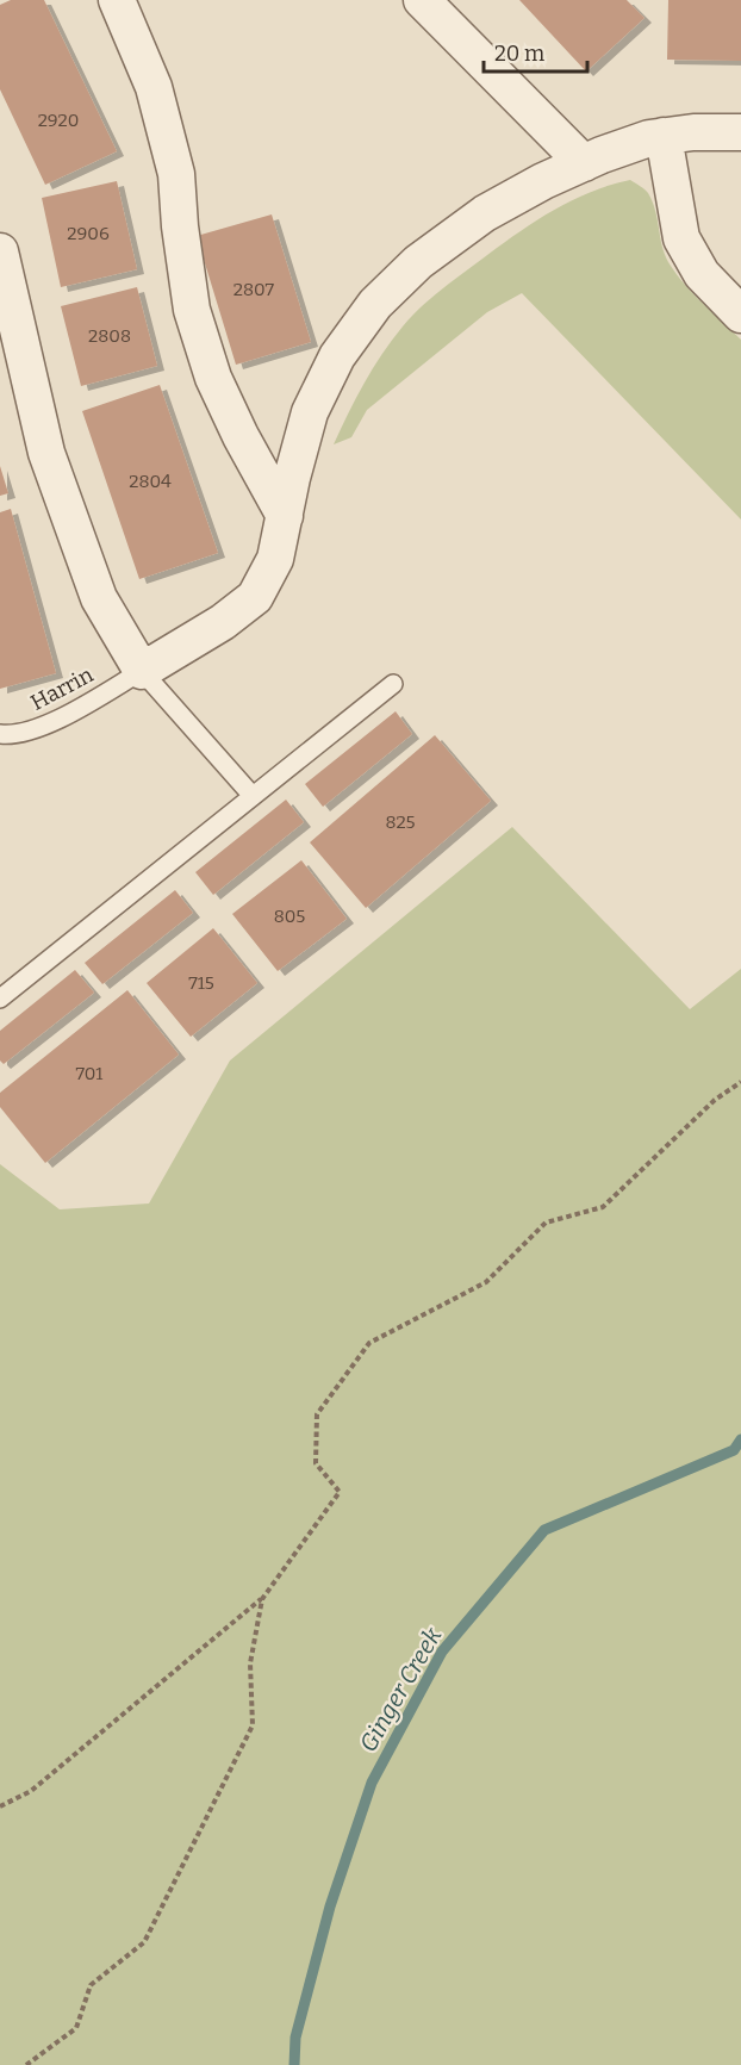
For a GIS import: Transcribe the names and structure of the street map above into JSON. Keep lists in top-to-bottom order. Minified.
{"streets":{"lane":["Harrin"]},"water":["Ginger Creek"],"house_numbers":["2920","2906","2807","2808","2804","825","805","715","701"],"scale_bar":"20 m"}
